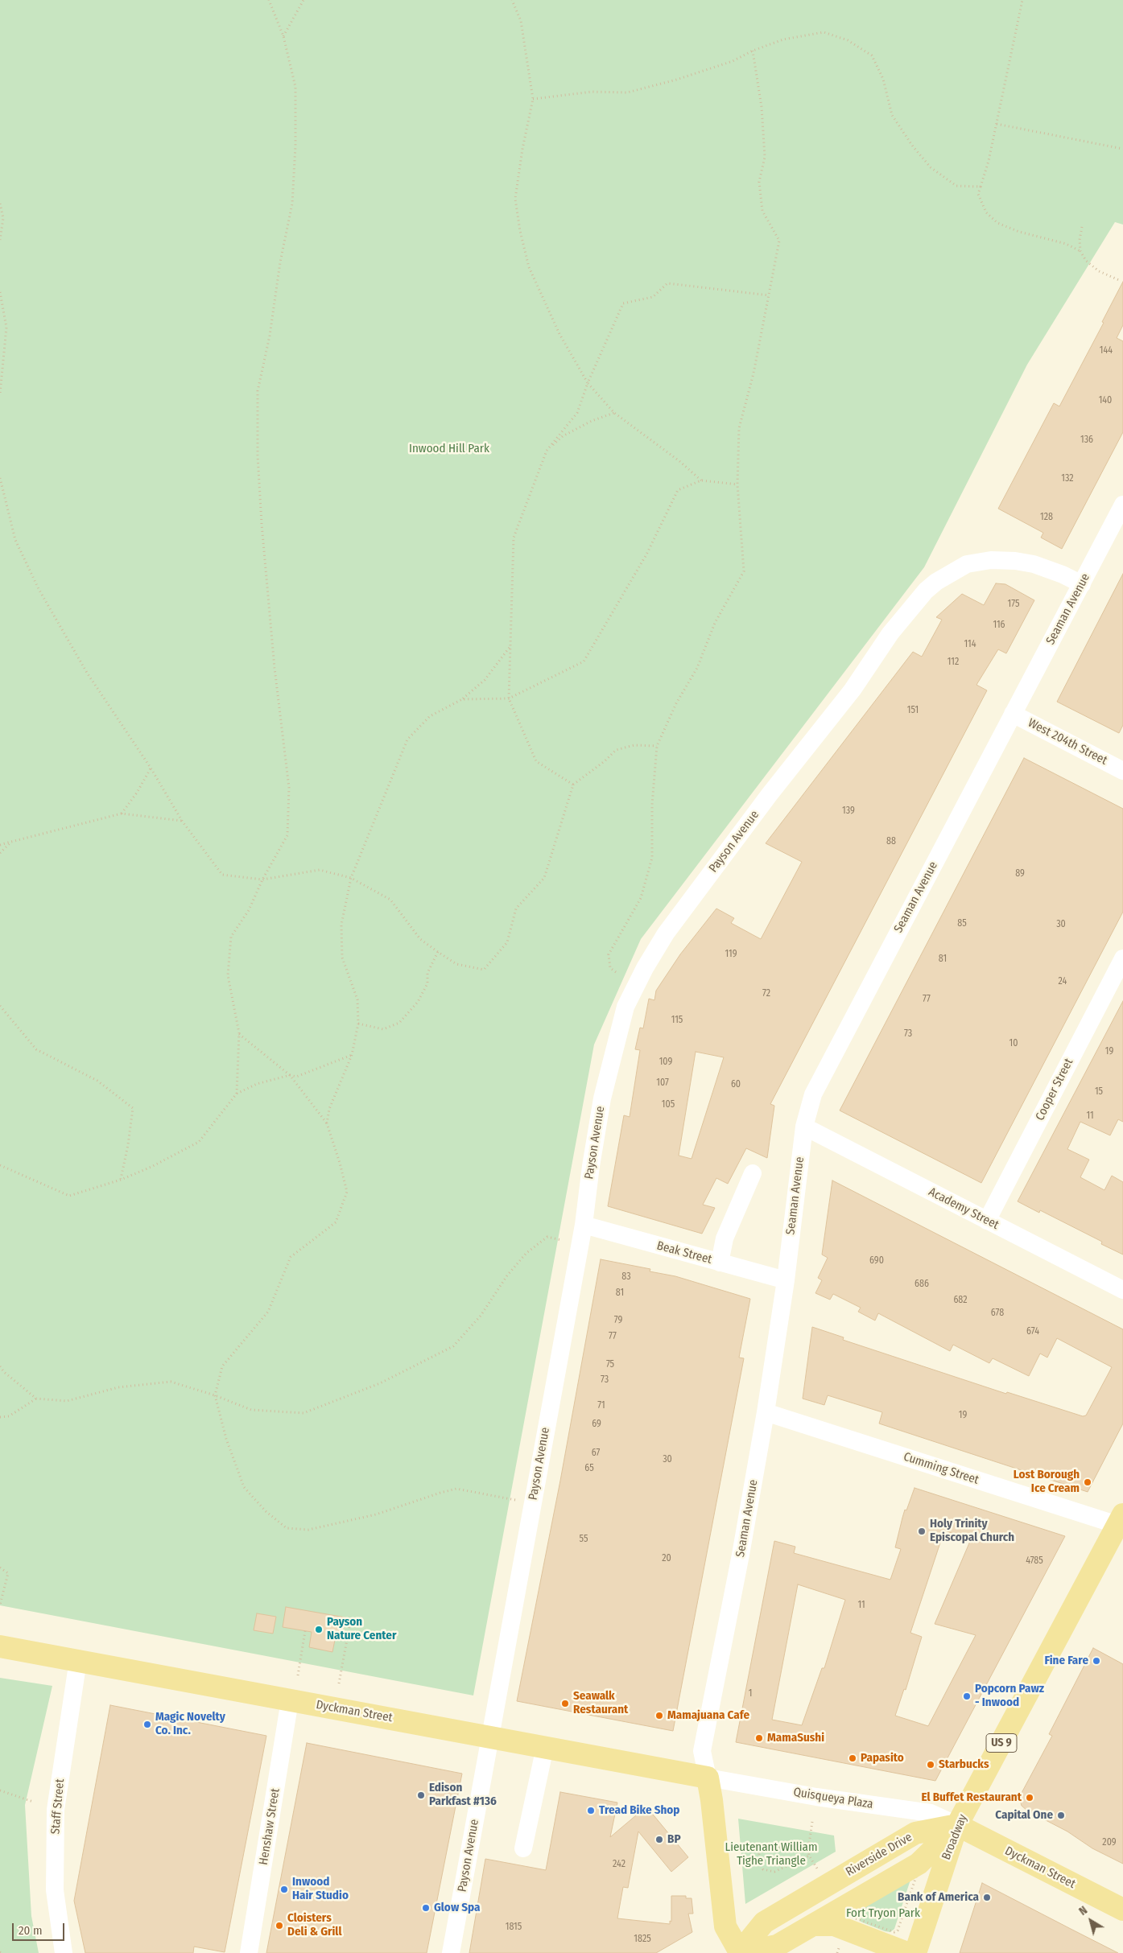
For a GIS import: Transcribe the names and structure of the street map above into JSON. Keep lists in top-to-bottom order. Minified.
{"streets":{"main road":["Seaman Avenue","Dyckman Street","US 9","Broadway","Riverside Drive"],"street":["West 204th Street","Payson Avenue","Cooper Street","Academy Street","Beak Street","Cumming Street","Quisqueya Plaza","Staff Street","Henshaw Street"]},"crossings":[["Seaman Avenue","West 204th Street"],["Seaman Avenue","Payson Avenue"],["Seaman Avenue","Academy Street"],["Seaman Avenue","Beak Street"],["Seaman Avenue","Cumming Street"],["Seaman Avenue","Dyckman Street"],["Seaman Avenue","Quisqueya Plaza"],["Seaman Avenue","Riverside Drive"],["Payson Avenue","Beak Street"],["Payson Avenue","Dyckman Street"],["Cooper Street","Academy Street"],["Cumming Street","Broadway"],["Dyckman Street","Quisqueya Plaza"],["Dyckman Street","Staff Street"],["Dyckman Street","Henshaw Street"],["Dyckman Street","Broadway"],["Dyckman Street","Riverside Drive"],["Quisqueya Plaza","Broadway"],["Quisqueya Plaza","Riverside Drive"],["Broadway","Riverside Drive"]],"parks":["Inwood Hill Park","Lieutenant William Tighe Triangle","Fort Tryon Park"],"places":["Lost Borough Ice Cream","Holy Trinity Episcopal Church","Payson Nature Center","Fine Fare","Popcorn Pawz - Inwood","Seawalk Restaurant","Mamajuana Cafe","Magic Novelty Co. Inc.","MamaSushi","Papasito","Starbucks","Edison Parkfast #136","El Buffet Restaurant","Tread Bike Shop","Capital One","BP","Inwood Hair Studio","Bank of America","Glow Spa","Cloisters Deli & Grill"],"house_numbers":["144","140","136","132","128","175","116","114","112","151","139","88","89","85","30","119","81","24","72","77","115","73","10","19","109","107","60","15","105","11","690","83","686","81","682","678","79","674","77","75","73","71","19","69","67","30","65","55","20","4785","11","1","209","242","1815","1825"],"scale_bar":"20 m","north":"top left"}
